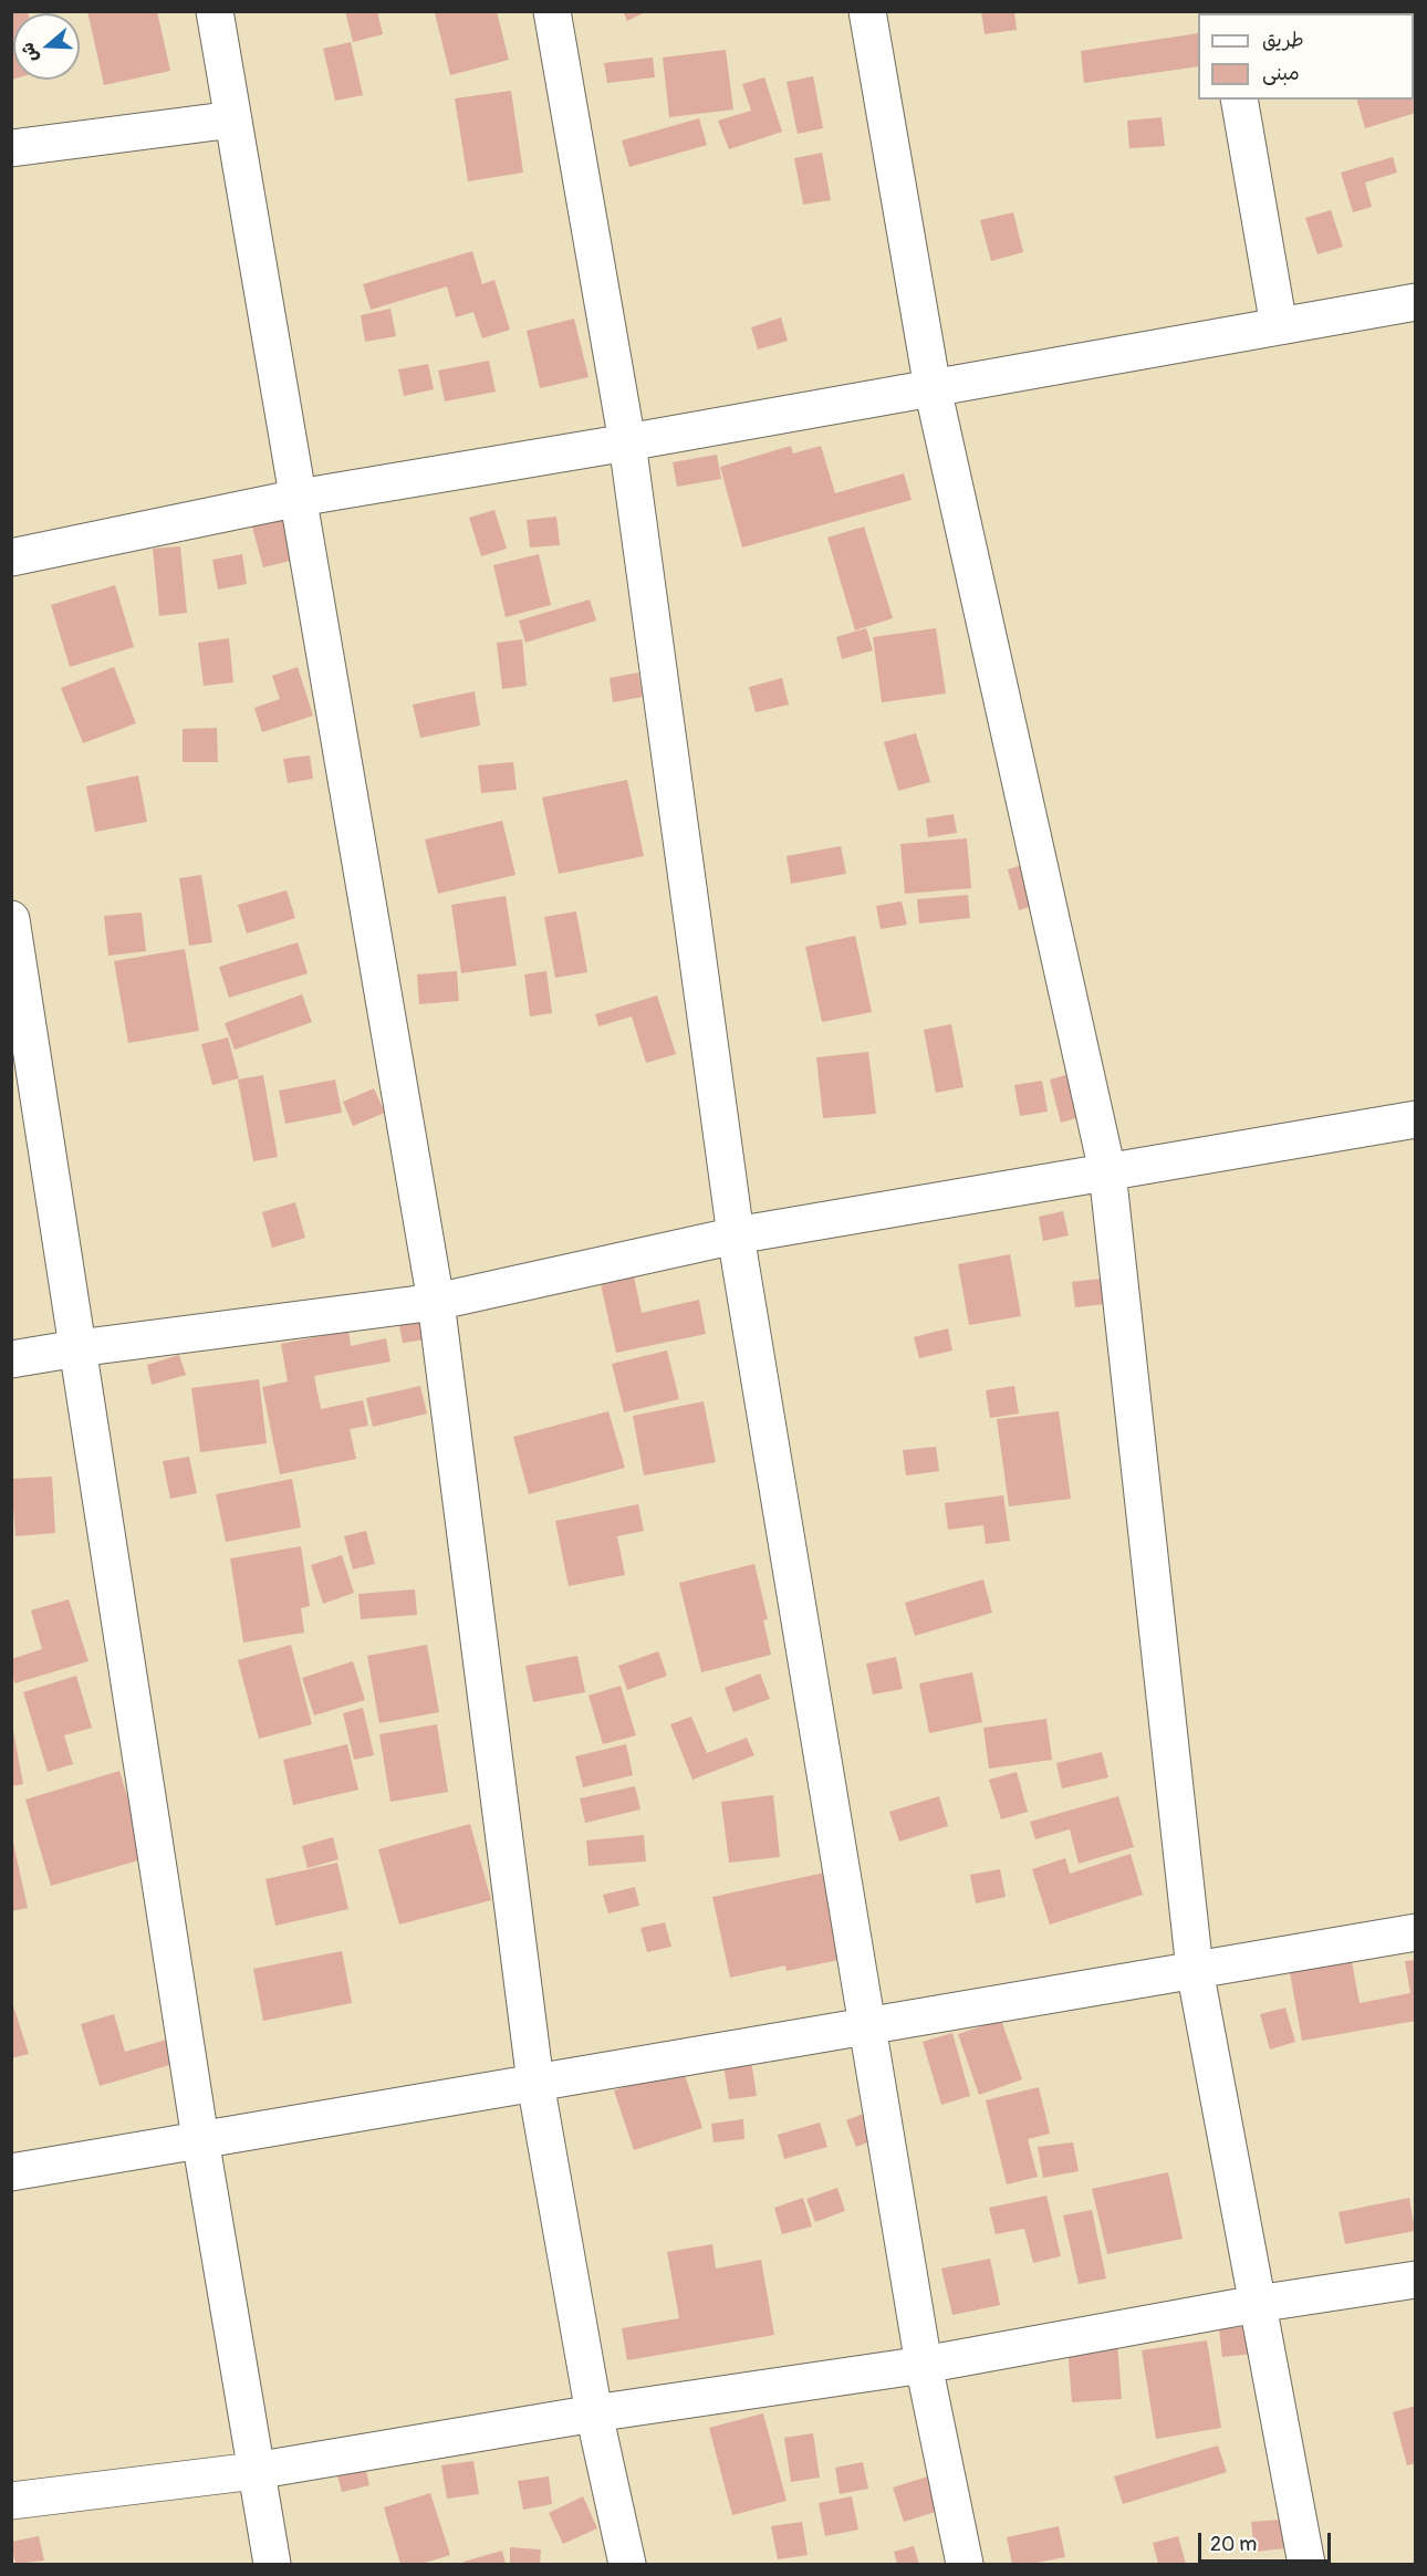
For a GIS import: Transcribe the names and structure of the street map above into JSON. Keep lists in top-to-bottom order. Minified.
{"legend":["طريق","مبنى"],"scale_bar":"20 m","north":"left"}
